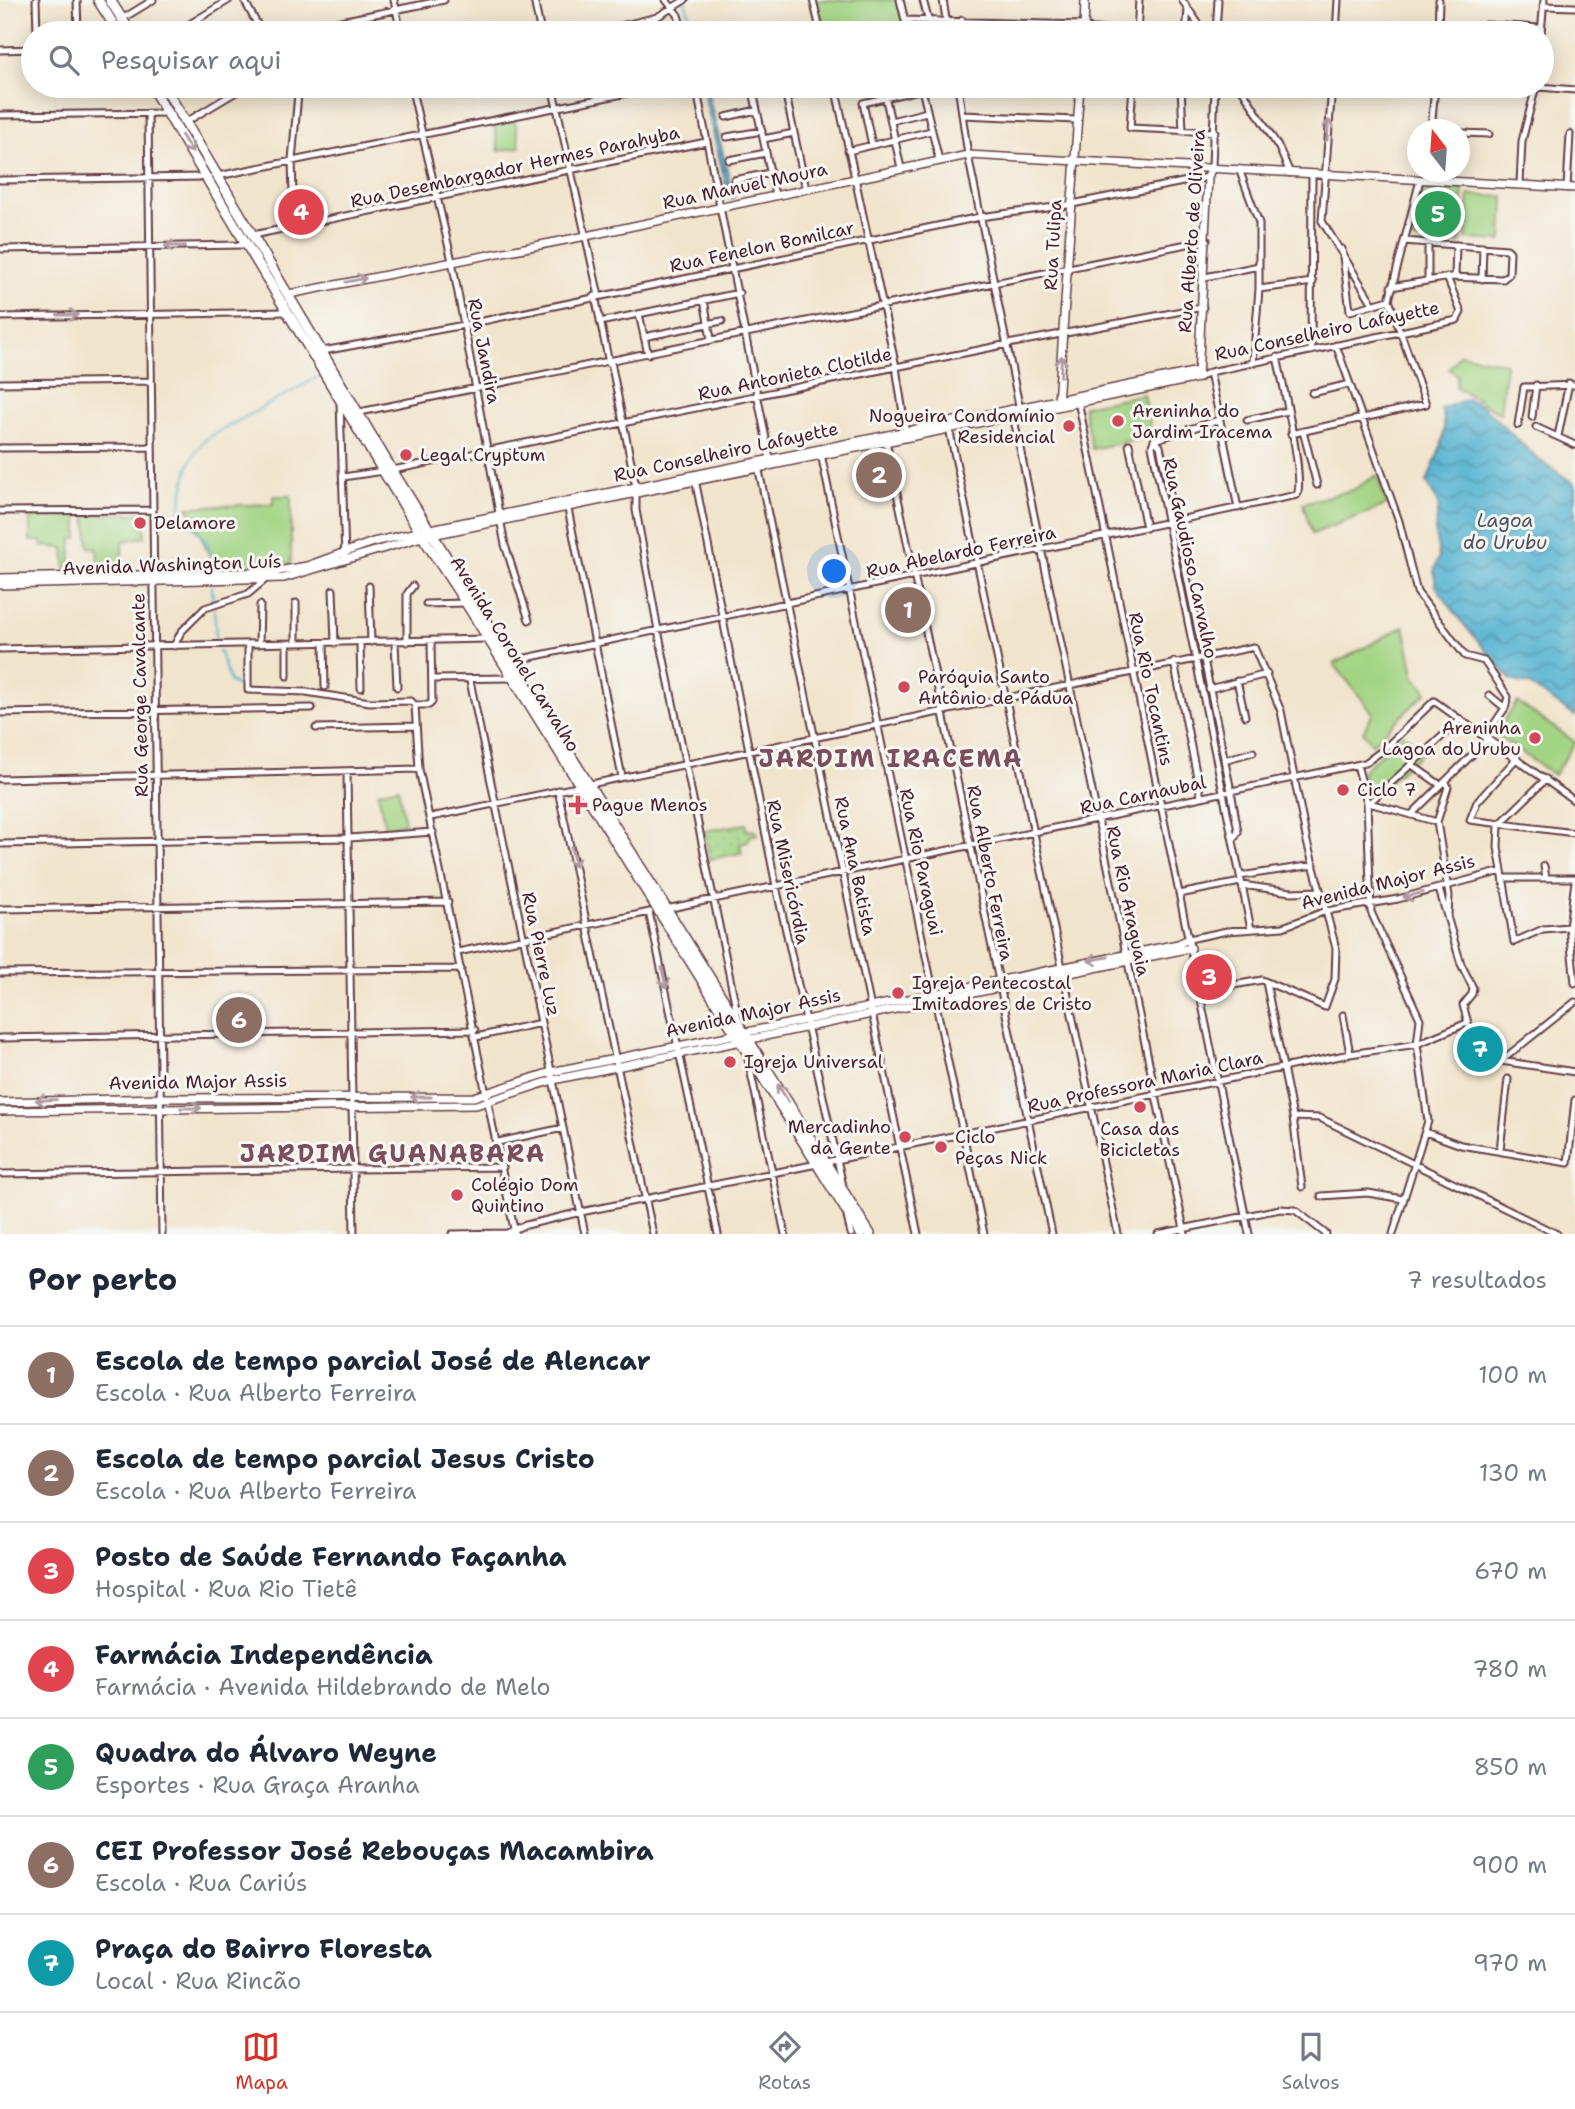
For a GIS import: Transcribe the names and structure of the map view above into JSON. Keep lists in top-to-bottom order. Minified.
{"streets":{"main road":["Avenida Coronel Carvalho"],"street":["Rua Desembargador Hermes Parahyba","Rua Manuel Moura","Rua Alberto de Oliveira","Rua Tulipa","Rua Fenelon Bomilcar","Rua Conselheiro Lafayette","Rua Jandira","Rua Antonieta Clotilde","Rua Abelardo Ferreira","Rua Gaudioso Carvalho","Avenida Washington Luís","Rua Rio Tocantins","Rua George Cavalcante","Rua Carnaubal","Rua Rio Paraguai","Rua Ana Batista","Rua Misericórdia","Rua Alberto Ferreira","Avenida Major Assis","Rua Rio Araguaia","Rua Pierre Luz","Rua Professora Maria Clara"]},"crossings":[["Rua Desembargador Hermes Parahyba","Rua Jandira"],["Rua Desembargador Hermes Parahyba","Avenida Coronel Carvalho"],["Rua Desembargador Hermes Parahyba","Rua George Cavalcante"],["Rua Manuel Moura","Rua Alberto de Oliveira"],["Rua Manuel Moura","Rua Tulipa"],["Rua Manuel Moura","Rua Jandira"],["Rua Manuel Moura","Avenida Coronel Carvalho"],["Rua Manuel Moura","Rua Rio Araguaia"],["Rua Alberto de Oliveira","Rua Fenelon Bomilcar"],["Rua Alberto de Oliveira","Rua Conselheiro Lafayette"],["Rua Alberto de Oliveira","Rua Antonieta Clotilde"],["Rua Tulipa","Rua Fenelon Bomilcar"],["Rua Tulipa","Rua Conselheiro Lafayette"],["Rua Tulipa","Rua Antonieta Clotilde"],["Rua Fenelon Bomilcar","Rua Jandira"],["Rua Fenelon Bomilcar","Avenida Coronel Carvalho"],["Rua Fenelon Bomilcar","Rua Rio Araguaia"],["Rua Conselheiro Lafayette","Rua Jandira"],["Rua Conselheiro Lafayette","Avenida Washington Luís"],["Rua Conselheiro Lafayette","Avenida Coronel Carvalho"],["Rua Conselheiro Lafayette","Rua Rio Tocantins"],["Rua Conselheiro Lafayette","Rua Rio Paraguai"],["Rua Conselheiro Lafayette","Rua Ana Batista"],["Rua Conselheiro Lafayette","Rua Misericórdia"],["Rua Conselheiro Lafayette","Rua Alberto Ferreira"],["Rua Conselheiro Lafayette","Rua Rio Araguaia"],["Rua Jandira","Rua Antonieta Clotilde"],["Rua Antonieta Clotilde","Avenida Coronel Carvalho"],["Rua Antonieta Clotilde","Rua Rio Araguaia"],["Rua Abelardo Ferreira","Rua Gaudioso Carvalho"],["Rua Abelardo Ferreira","Avenida Coronel Carvalho"],["Rua Abelardo Ferreira","Rua Rio Tocantins"],["Rua Abelardo Ferreira","Rua Rio Paraguai"],["Rua Abelardo Ferreira","Rua Ana Batista"],["Rua Abelardo Ferreira","Rua Misericórdia"],["Rua Abelardo Ferreira","Rua Alberto Ferreira"],["Rua Abelardo Ferreira","Rua Rio Araguaia"],["Rua Gaudioso Carvalho","Rua Carnaubal"],["Rua Gaudioso Carvalho","Avenida Major Assis"],["Avenida Washington Luís","Avenida Coronel Carvalho"],["Avenida Washington Luís","Rua George Cavalcante"],["Avenida Coronel Carvalho","Rua Carnaubal"],["Avenida Coronel Carvalho","Rua Misericórdia"],["Avenida Coronel Carvalho","Avenida Major Assis"],["Avenida Coronel Carvalho","Rua Professora Maria Clara"],["Rua Rio Tocantins","Rua Carnaubal"],["Rua Rio Tocantins","Avenida Major Assis"],["Rua Rio Tocantins","Rua Professora Maria Clara"],["Rua George Cavalcante","Avenida Major Assis"],["Rua Carnaubal","Rua Rio Paraguai"],["Rua Carnaubal","Rua Ana Batista"],["Rua Carnaubal","Rua Misericórdia"],["Rua Carnaubal","Rua Alberto Ferreira"],["Rua Carnaubal","Rua Rio Araguaia"],["Rua Carnaubal","Rua Pierre Luz"],["Rua Rio Paraguai","Avenida Major Assis"],["Rua Rio Paraguai","Rua Professora Maria Clara"],["Rua Ana Batista","Avenida Major Assis"],["Rua Ana Batista","Rua Professora Maria Clara"],["Rua Misericórdia","Avenida Major Assis"],["Rua Misericórdia","Rua Professora Maria Clara"],["Rua Alberto Ferreira","Avenida Major Assis"],["Rua Alberto Ferreira","Rua Professora Maria Clara"],["Avenida Major Assis","Rua Rio Araguaia"],["Avenida Major Assis","Rua Pierre Luz"],["Rua Rio Araguaia","Rua Professora Maria Clara"],["Rua Pierre Luz","Rua Professora Maria Clara"]],"districts":["JARDIM IRACEMA","JARDIM GUANABARA"],"water":["Lagoa do Urubu"],"places":{"other":["Areninha do Jardim Iracema","Nogueira Condomínio Residencial","Legal Cryptum","Delamore","Paróquia Santo Antônio de Pádua","Areninha Lagoa do Urubu","Ciclo 7","Igreja Pentecostal Imitadores de Cristo","Igreja Universal","Casa das Bicicletas","Mercadinho da Gente","Ciclo Peças Nick","Colégio Dom Quintino"],"health":["Pague Menos"]},"north":"top","page":{"search":"Pesquisar aqui","pins":["4","5","2","1","3","6","7"],"heading":["Por perto","7 resultados"],"list":[{"mark":"1","name":"Escola de tempo parcial José de Alencar","note":"Escola · Rua Alberto Ferreira","value":"100 m"},{"mark":"2","name":"Escola de tempo parcial Jesus Cristo","note":"Escola · Rua Alberto Ferreira","value":"130 m"},{"mark":"3","name":"Posto de Saúde Fernando Façanha","note":"Hospital · Rua Rio Tietê","value":"670 m"},{"mark":"4","name":"Farmácia Independência","note":"Farmácia · Avenida Hildebrando de Melo","value":"780 m"},{"mark":"5","name":"Quadra do Álvaro Weyne","note":"Esportes · Rua Graça Aranha","value":"850 m"},{"mark":"6","name":"CEI Professor José Rebouças Macambira","note":"Escola · Rua Cariús","value":"900 m"},{"mark":"7","name":"Praça do Bairro Floresta","note":"Local · Rua Rincão","value":"970 m"}],"nav":["Mapa","Rotas","Salvos"]}}
